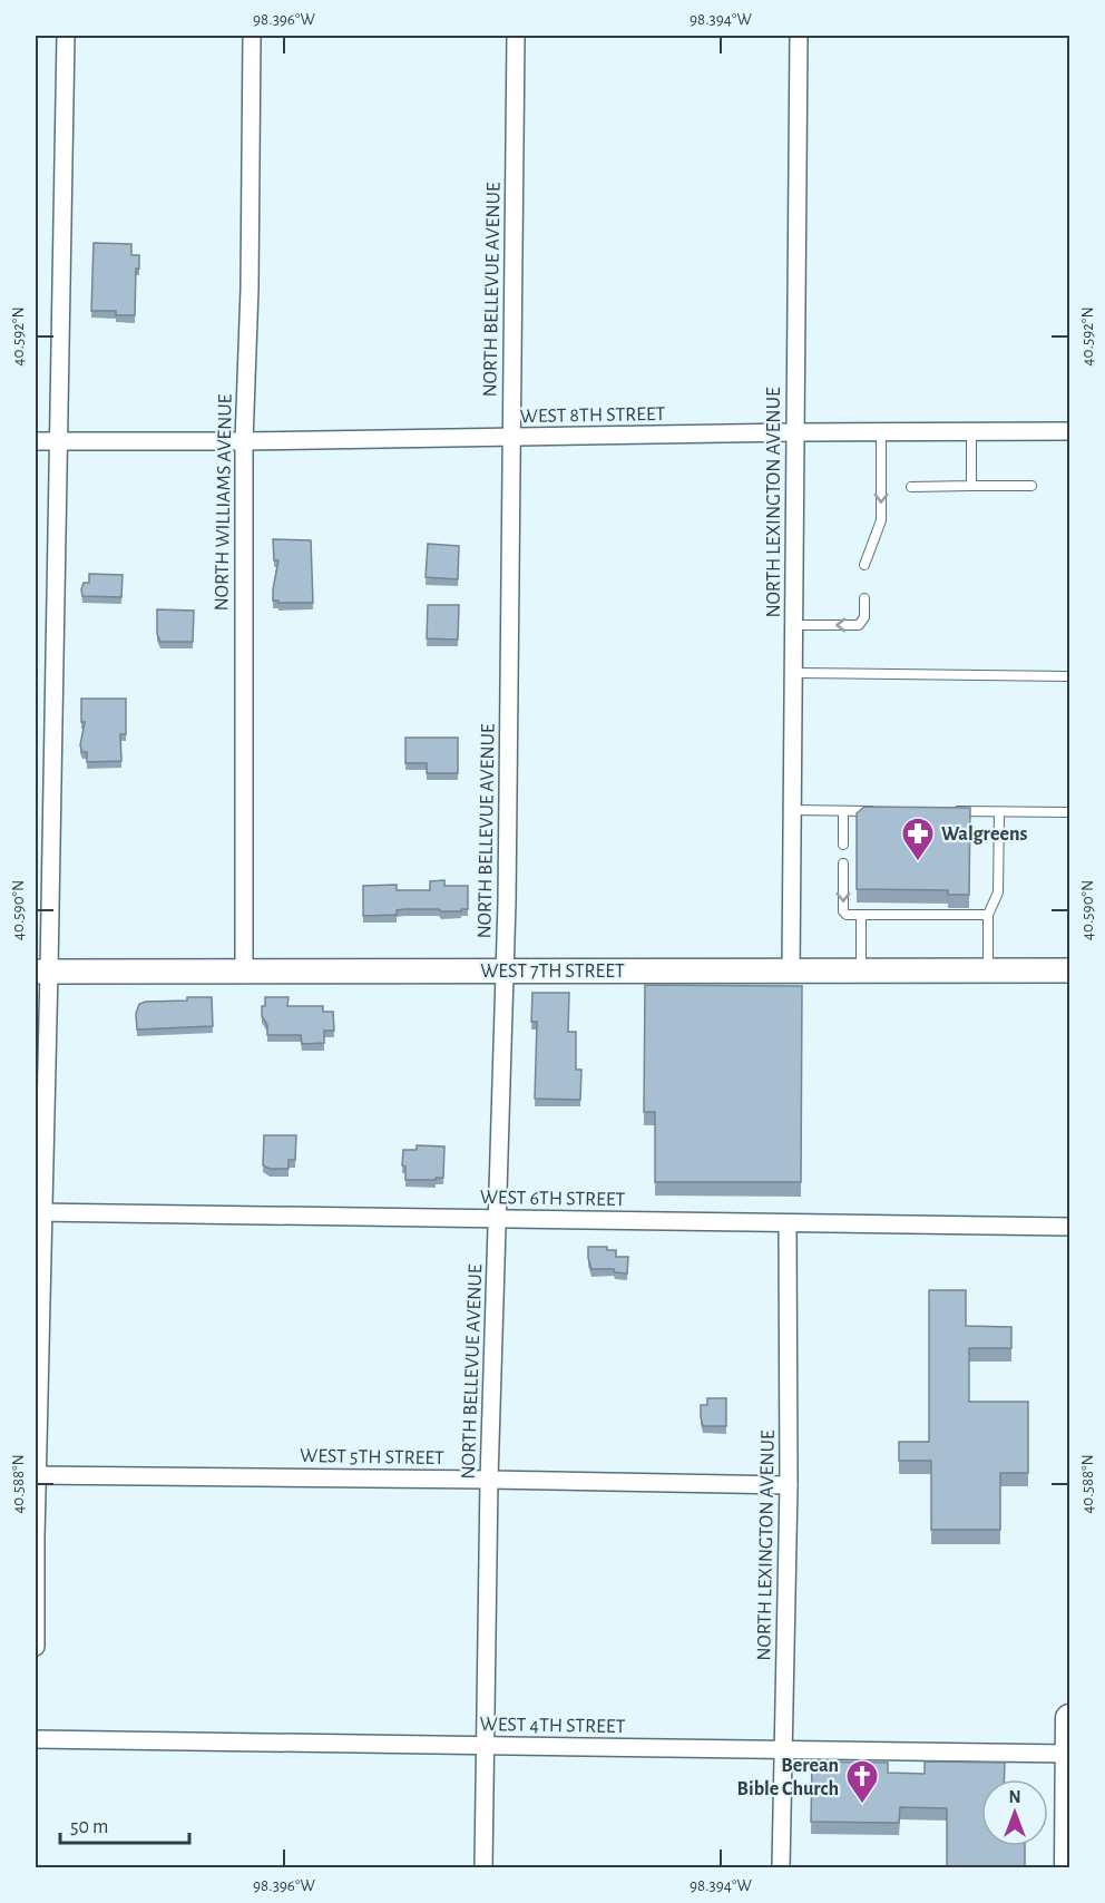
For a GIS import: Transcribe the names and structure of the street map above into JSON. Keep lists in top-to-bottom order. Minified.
{"streets":{"main road":["WEST 7TH STREET"],"street":["NORTH BELLEVUE AVENUE","WEST 8TH STREET","NORTH WILLIAMS AVENUE","NORTH LEXINGTON AVENUE","WEST 6TH STREET","WEST 5TH STREET","WEST 4TH STREET"]},"crossings":[["NORTH BELLEVUE AVENUE","WEST 8TH STREET"],["NORTH BELLEVUE AVENUE","WEST 7TH STREET"],["NORTH BELLEVUE AVENUE","WEST 6TH STREET"],["NORTH BELLEVUE AVENUE","WEST 5TH STREET"],["NORTH BELLEVUE AVENUE","WEST 4TH STREET"],["WEST 8TH STREET","NORTH WILLIAMS AVENUE"],["WEST 8TH STREET","NORTH LEXINGTON AVENUE"],["NORTH WILLIAMS AVENUE","WEST 7TH STREET"],["NORTH LEXINGTON AVENUE","WEST 7TH STREET"],["NORTH LEXINGTON AVENUE","WEST 6TH STREET"],["NORTH LEXINGTON AVENUE","WEST 5TH STREET"],["NORTH LEXINGTON AVENUE","WEST 4TH STREET"]],"places":{"pharmacy":["Walgreens"],"church":["Berean Bible Church"]},"scale_bar":"50 m","north":"top","coordinates":["98.396°W","98.394°W","40.592°N","40.590°N","40.588°N"]}
